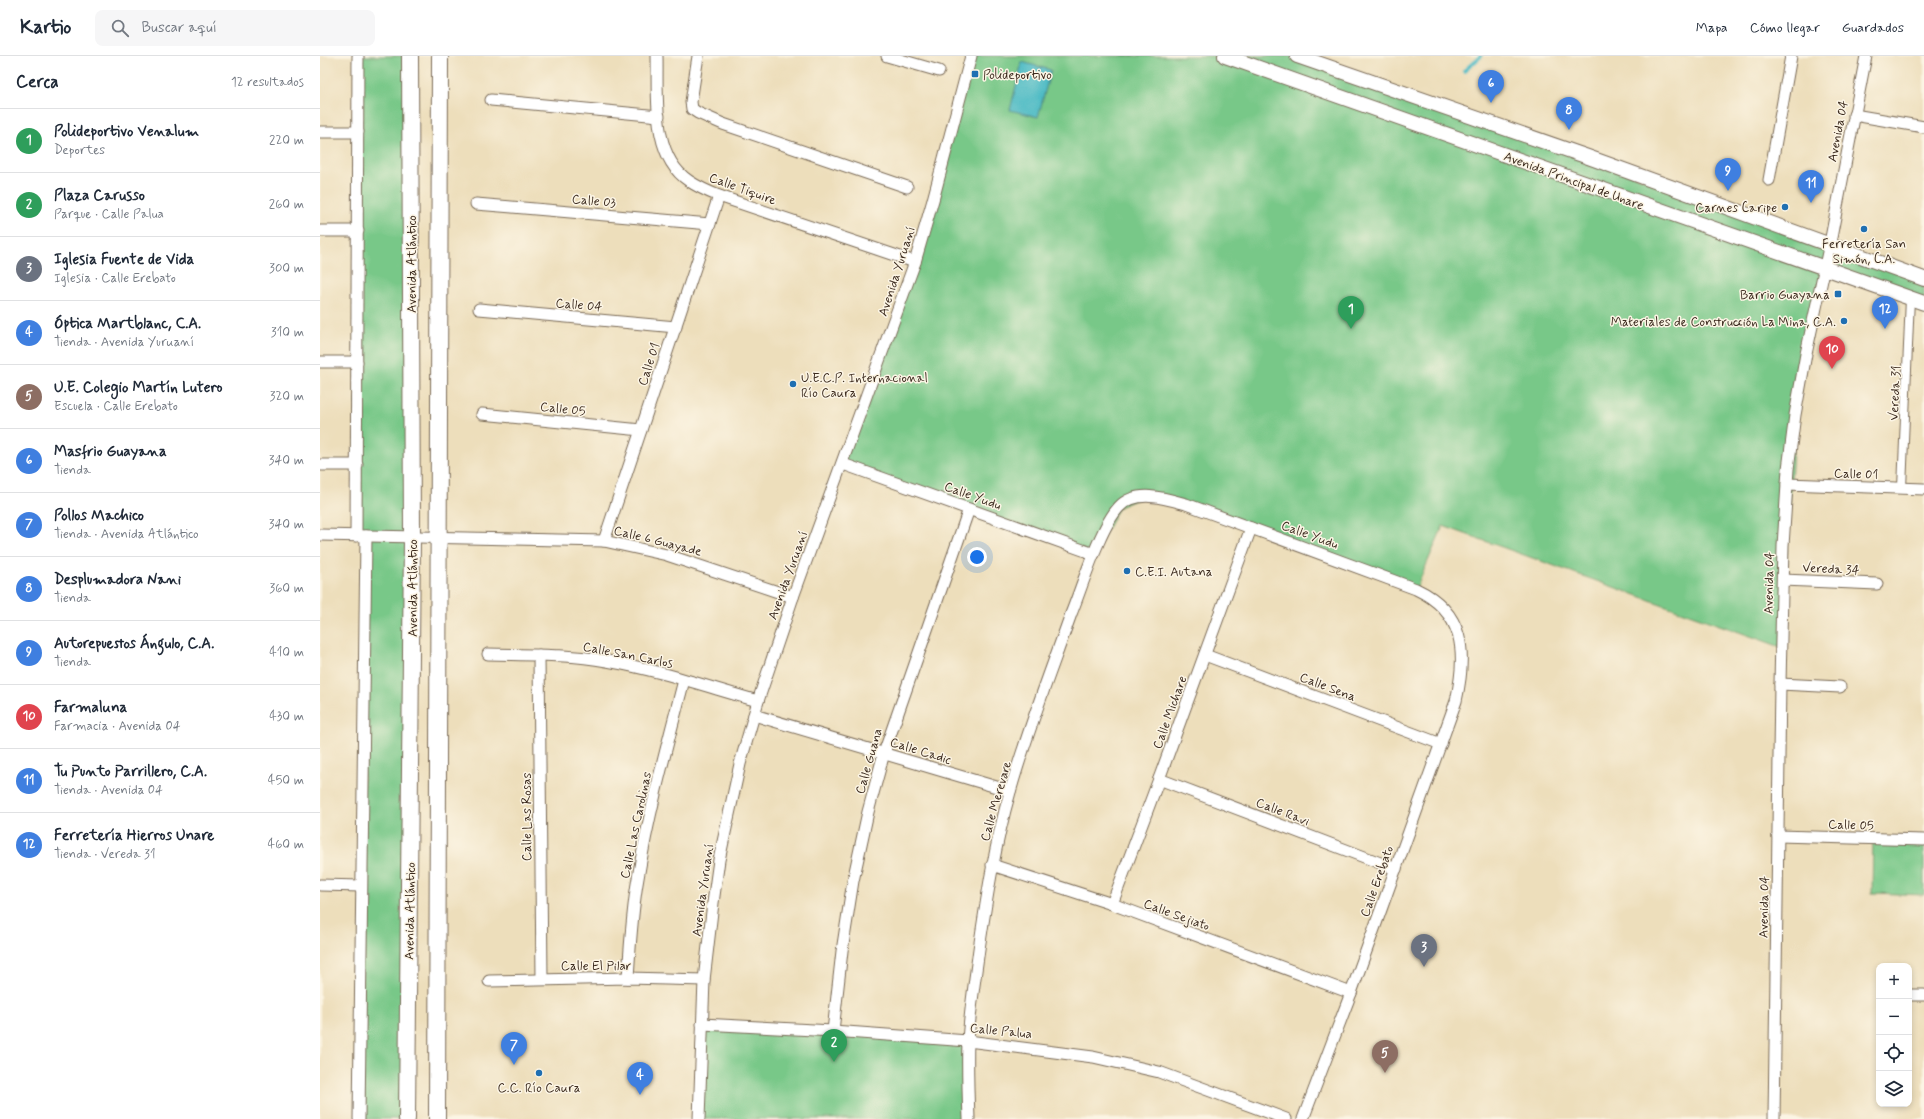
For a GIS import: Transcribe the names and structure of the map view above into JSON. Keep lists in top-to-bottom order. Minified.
{"streets":{"main road":["Avenida Atlántico"],"street":["Avenida 04","Avenida Principal de Unare","Calle Tiquire","Calle 03","Avenida Yuruaní","Calle 04","Calle 01","Vereda 31","Calle 05","Calle Yudu","Calle 6 Guayade","Vereda 34","Calle San Carlos","Calle Sena","Calle Michare","Calle Cadic","Calle Guana","Calle Merevare","Calle Ravi","Calle Las Rosas","Calle Las Carolinas","Calle Erebato","Calle Sejiato","Calle El Pilar","Calle Palua"]},"crossings":[["Avenida 04","Avenida Principal de Unare"],["Avenida 04","Calle 01"],["Avenida 04","Calle 05"],["Avenida 04","Vereda 34"],["Avenida Principal de Unare","Vereda 31"],["Calle Tiquire","Avenida Yuruaní"],["Calle Tiquire","Calle 01"],["Calle 03","Calle 01"],["Avenida Atlántico","Calle 6 Guayade"],["Avenida Yuruaní","Calle Yudu"],["Avenida Yuruaní","Calle 6 Guayade"],["Avenida Yuruaní","Calle San Carlos"],["Avenida Yuruaní","Calle Cadic"],["Avenida Yuruaní","Calle El Pilar"],["Avenida Yuruaní","Calle Palua"],["Calle 04","Calle 01"],["Calle 01","Vereda 31"],["Calle 01","Calle 05"],["Calle 01","Calle 6 Guayade"],["Calle Yudu","Calle Michare"],["Calle Yudu","Calle Guana"],["Calle Yudu","Calle Merevare"],["Calle Yudu","Calle Erebato"],["Calle San Carlos","Calle Las Rosas"],["Calle San Carlos","Calle Las Carolinas"],["Calle Sena","Calle Michare"],["Calle Sena","Calle Erebato"],["Calle Michare","Calle Ravi"],["Calle Michare","Calle Sejiato"],["Calle Cadic","Calle Guana"],["Calle Cadic","Calle Merevare"],["Calle Guana","Calle Palua"],["Calle Merevare","Calle Sejiato"],["Calle Merevare","Calle Palua"],["Calle Ravi","Calle Erebato"],["Calle Las Rosas","Calle El Pilar"],["Calle Las Carolinas","Calle El Pilar"],["Calle Erebato","Calle Sejiato"]],"places":{"transit":["Polideportivo","Barrio Guayana"],"other":["Carnes Caripe","Ferretería San Simón, C.A.","Materiales de Construcción La Mina, C.A.","U.E.C.P. Internacional Río Caura","C.E.I. Autana","C.C. Río Caura"]},"page":{"header":"Kartio","search":"Buscar aquí","nav":["Mapa","Cómo llegar","Guardados"],"heading":["Cerca","12 resultados"],"pins":["6","8","9","11","1","12","10","3","2","7","5","4"],"list":[{"mark":"1","name":"Polideportivo Venalum","note":"Deportes","value":"220 m"},{"mark":"2","name":"Plaza Carusso","note":"Parque · Calle Palua","value":"260 m"},{"mark":"3","name":"Iglesia Fuente de Vida","note":"Iglesia · Calle Erebato","value":"300 m"},{"mark":"4","name":"Óptica Martblanc, C.A.","note":"Tienda · Avenida Yuruaní","value":"310 m"},{"mark":"5","name":"U.E. Colegio Martín Lutero","note":"Escuela · Calle Erebato","value":"320 m"},{"mark":"6","name":"Masfrio Guayana","note":"Tienda","value":"340 m"},{"mark":"7","name":"Pollos Machico","note":"Tienda · Avenida Atlántico","value":"340 m"},{"mark":"8","name":"Desplumadora Nani","note":"Tienda","value":"360 m"},{"mark":"9","name":"Autorepuestos Ángulo, C.A.","note":"Tienda","value":"410 m"},{"mark":"10","name":"Farmaluna","note":"Farmacia · Avenida 04","value":"430 m"},{"mark":"11","name":"Tu Punto Parrillero, C.A.","note":"Tienda · Avenida 04","value":"450 m"},{"mark":"12","name":"Ferretería Hierros Unare","note":"Tienda · Vereda 31","value":"460 m"}],"map_buttons":["+","−"]}}
